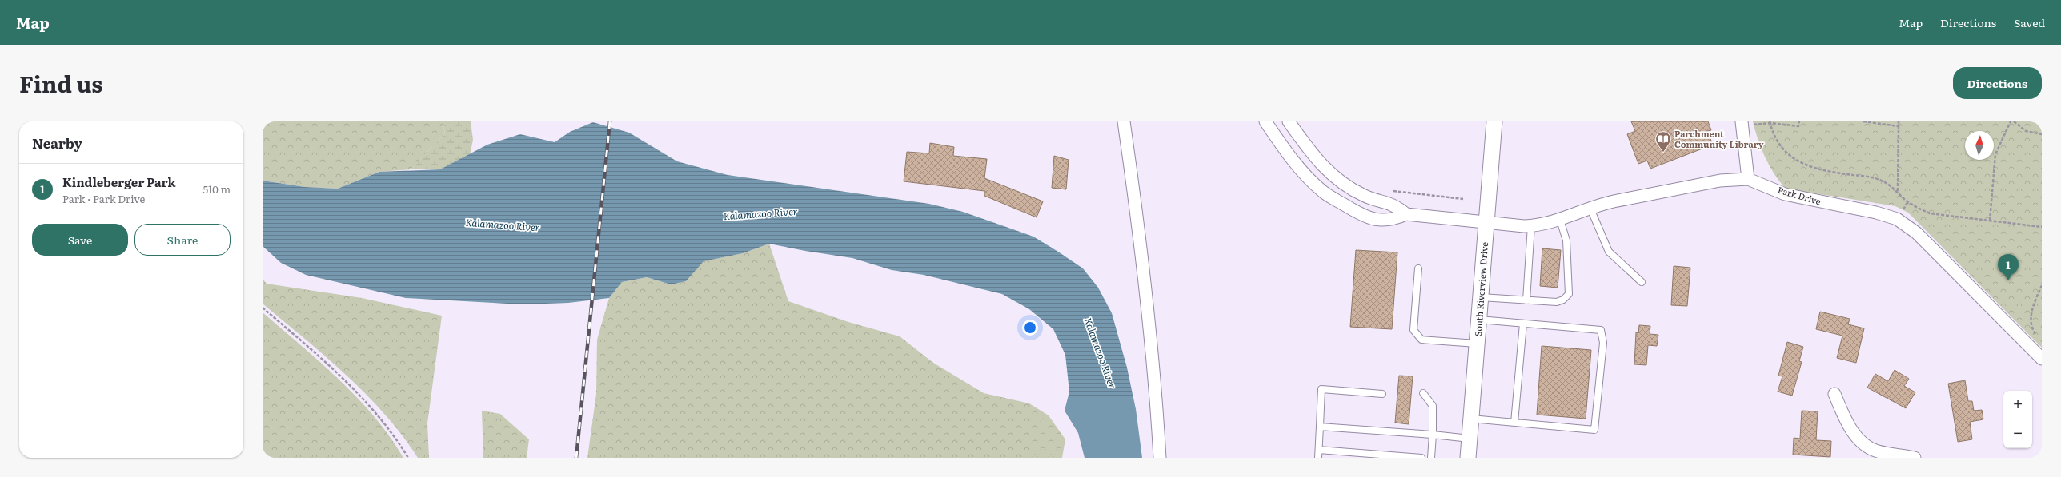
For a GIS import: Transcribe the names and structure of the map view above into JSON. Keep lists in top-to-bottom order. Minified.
{"streets":{"street":["Park Drive","South Riverview Drive"]},"crossings":[["Park Drive","South Riverview Drive"]],"water":["Kalamazoo River"],"places":{"library":["Parchment Community Library"]},"north":"top","page":{"header":"Map","nav":["Map","Directions","Saved"],"title":"Find us","buttons":["Directions",["Save","Share"]],"heading":"Nearby","list":[{"mark":"1","name":"Kindleberger Park","note":"Park · Park Drive","value":"510 m"}],"pins":"1","map_buttons":["+","−"]}}
